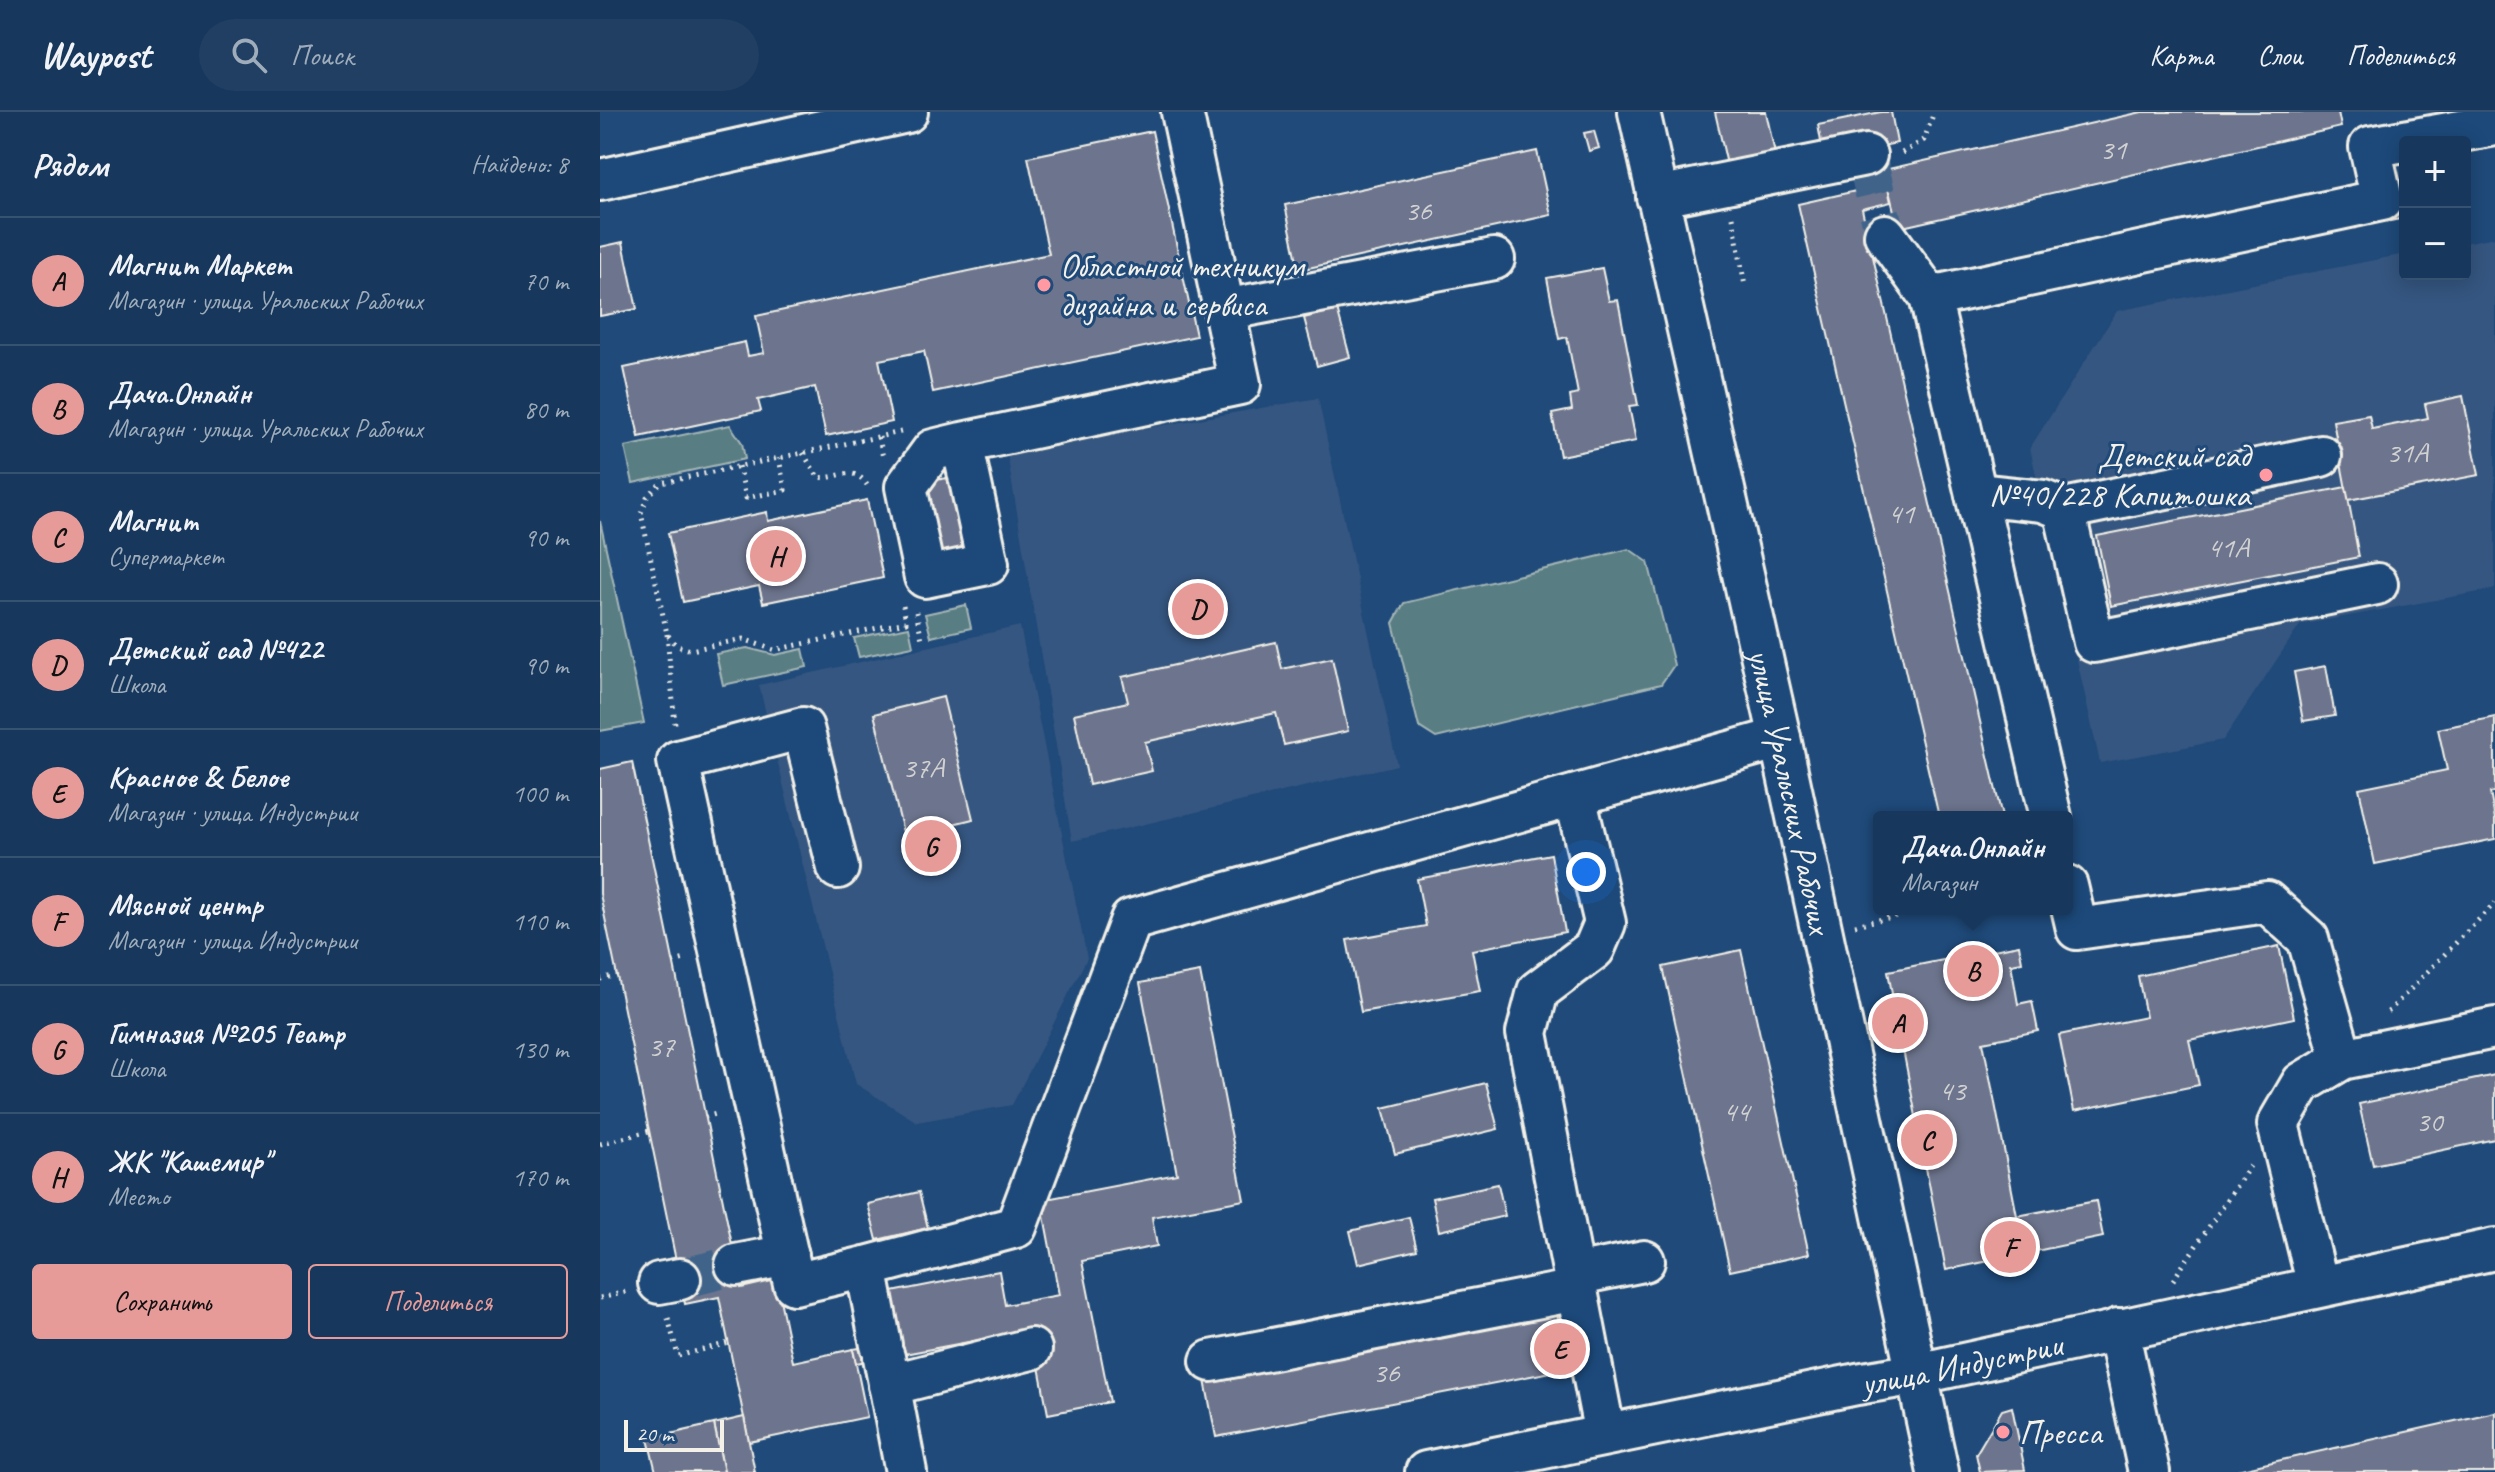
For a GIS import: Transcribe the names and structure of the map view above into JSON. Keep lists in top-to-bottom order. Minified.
{"streets":{"street":["улица Уральских Рабочих","улица Индустрии"]},"crossings":[["улица Уральских Рабочих","улица Индустрии"]],"places":["Областной техникум дизайна и сервиса","Детский сад №40/228 Капитошка","Пресса"],"house_numbers":["31","36","31А","41","41А","37А","37","43","44","30","36"],"scale_bar":"20 m","page":{"header":"Waypost","search":"Поиск","nav":["Карта","Слои","Поделиться"],"heading":["Рядом","Найдено: 8"],"map_buttons":["+","−"],"list":[{"mark":"A","name":"Магнит Маркет","note":"Магазин · улица Уральских Рабочих","value":"70 m"},{"mark":"B","name":"Дача.Онлайн","note":"Магазин · улица Уральских Рабочих","value":"80 m"},{"mark":"C","name":"Магнит","note":"Супермаркет","value":"90 m"},{"mark":"D","name":"Детский сад №422","note":"Школа","value":"90 m"},{"mark":"E","name":"Красное & Белое","note":"Магазин · улица Индустрии","value":"100 m"},{"mark":"F","name":"Мясной центр","note":"Магазин · улица Индустрии","value":"110 m"},{"mark":"G","name":"Гимназия №205 Театр","note":"Школа","value":"130 m"},{"mark":"H","name":"ЖК \"Кашемир\"","note":"Место","value":"170 m"}],"pins":["H","D","G","B","A","C","F","E"],"popup":["Дача.Онлайн","Магазин"],"buttons":["Сохранить","Поделиться"],"scale":"20 m"}}
